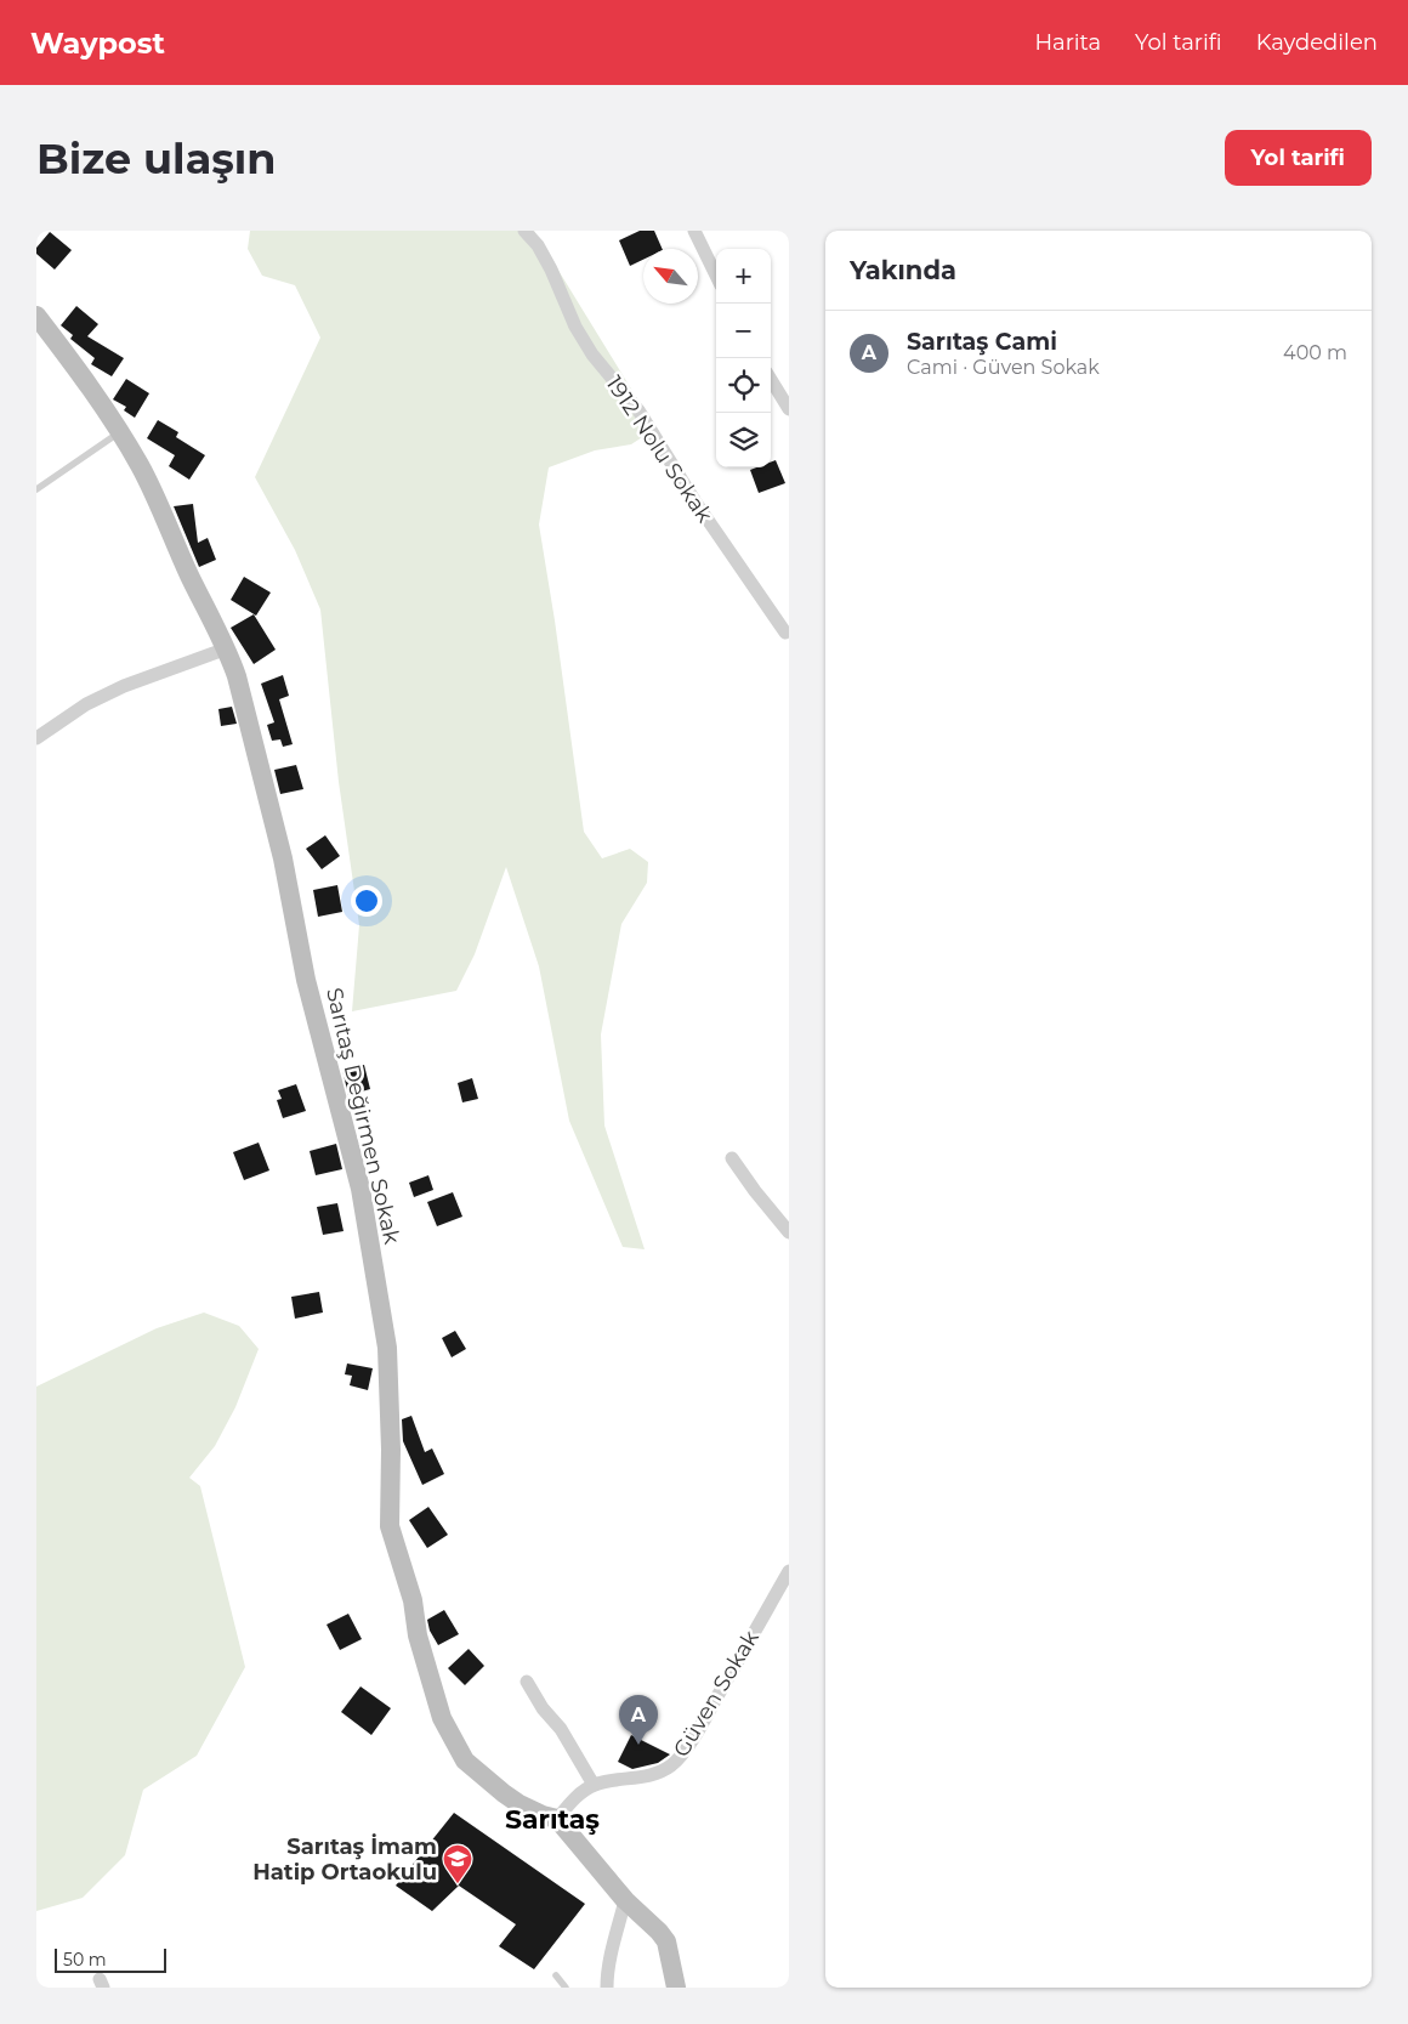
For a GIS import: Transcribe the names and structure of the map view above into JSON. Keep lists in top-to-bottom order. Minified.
{"streets":{"street":["1912 Nolu Sokak","Sarıtaş Değirmen Sokak","Güven Sokak"]},"crossings":[["Sarıtaş Değirmen Sokak","Güven Sokak"]],"districts":["Sarıtaş"],"places":{"school or university":["Sarıtaş İmam Hatip Ortaokulu"]},"scale_bar":"50 m","north":"top left","page":{"header":"Waypost","nav":["Harita","Yol tarifi","Kaydedilen"],"buttons":"Yol tarifi","title":"Bize ulaşın","heading":"Yakında","map_buttons":["+","−"],"list":[{"mark":"A","name":"Sarıtaş Cami","note":"Cami · Güven Sokak","value":"400 m"}],"pins":"A","scale":"50 m"}}
